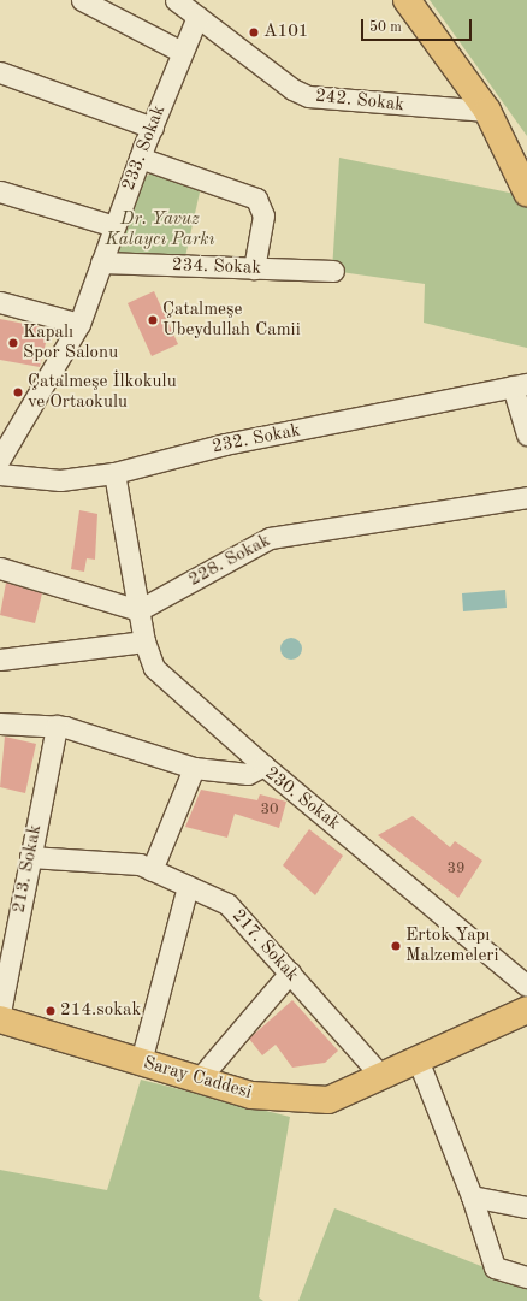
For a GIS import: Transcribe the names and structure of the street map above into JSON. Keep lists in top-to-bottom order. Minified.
{"streets":{"main road":["Saray Caddesi"],"street":["242. Sokak","233. Sokak","234. Sokak","232. Sokak","228. Sokak","230. Sokak","213. Sokak","217. Sokak"]},"crossings":[["242. Sokak","233. Sokak"],["233. Sokak","234. Sokak"],["230. Sokak","213. Sokak"],["213. Sokak","217. Sokak"],["217. Sokak","Saray Caddesi"]],"parks":["Dr. Yavuz Kalaycı Parkı"],"places":["A101","Çatalmeşe Ubeydullah Camii","Kapalı Spor Salonu","Çatalmeşe İlkokulu ve Ortaokulu","Ertok Yapı Malzemeleri","214.sokak"],"house_numbers":["30","39"],"scale_bar":"50 m"}
